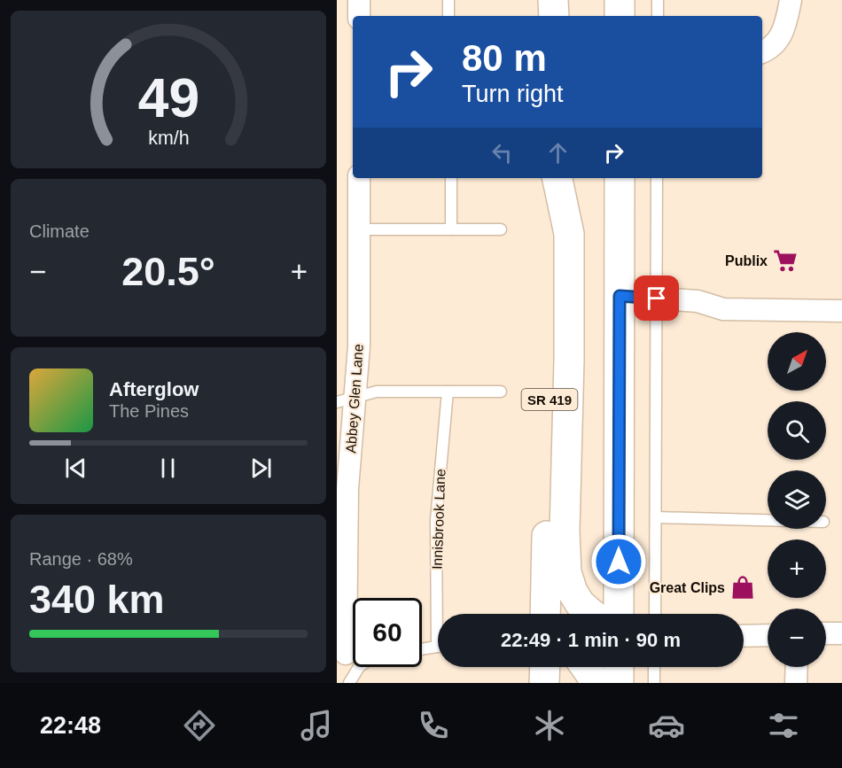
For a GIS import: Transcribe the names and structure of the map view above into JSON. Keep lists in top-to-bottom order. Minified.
{"streets":{"main road":["SR 419"],"street":["Abbey Glen Lane"],"lane":["Innisbrook Lane"]},"places":{"supermarket":["Publix"],"shop":["Great Clips"]},"north":"top right","page":{"turn":["80 m","Turn right"],"tile":["Climate",["Range · 68%","340 km"]],"heat":["−","20.5°","+"],"map_buttons":["+","−"],"song":["Afterglow","The Pines"],"limit":"60","trip":"22:49 · 1 min · 90 m","tabs":"22:48","gauge":["49","km/h"]}}
